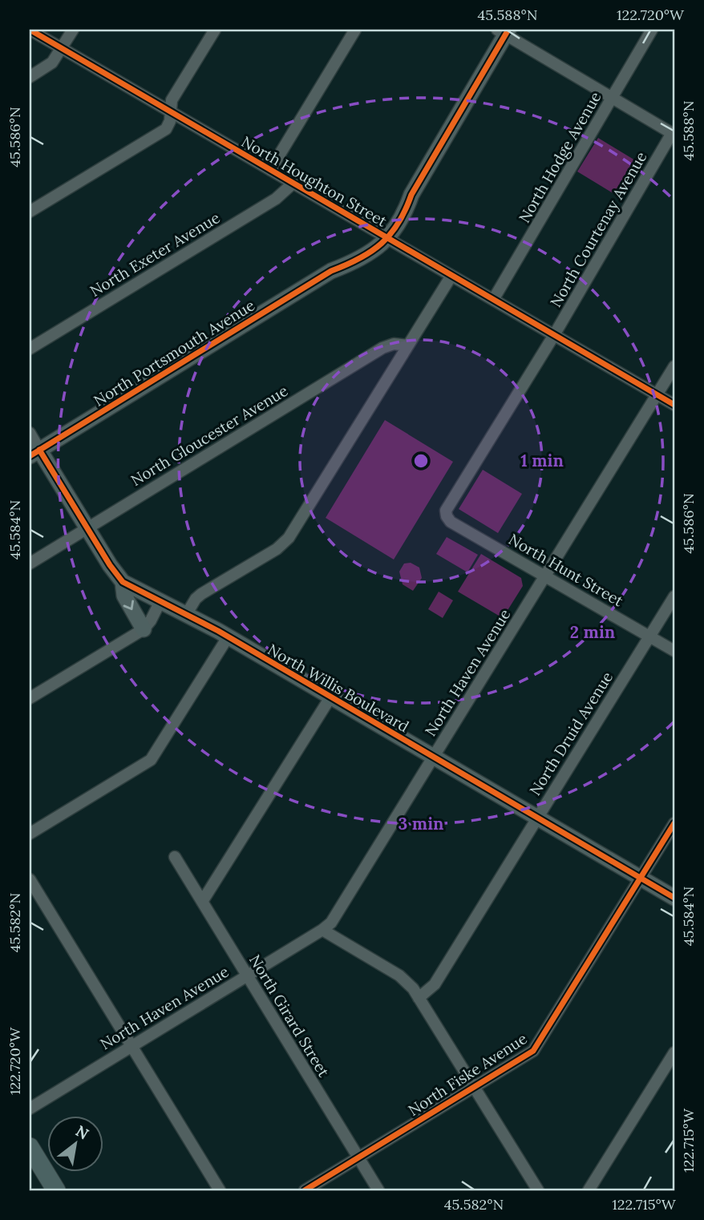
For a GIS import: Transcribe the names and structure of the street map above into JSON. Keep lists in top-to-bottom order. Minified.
{"streets":{"street":["North Hodge Avenue","North Houghton Street","North Courtenay Avenue","North Exeter Avenue","North Portsmouth Avenue","North Gloucester Avenue","North Hunt Street","North Haven Avenue","North Willis Boulevard","North Druid Avenue","North Girard Street","North Fiske Avenue"]},"crossings":[["North Hodge Avenue","North Houghton Street"],["North Houghton Street","North Courtenay Avenue"],["North Houghton Street","North Exeter Avenue"],["North Houghton Street","North Portsmouth Avenue"],["North Houghton Street","North Haven Avenue"],["North Courtenay Avenue","North Hunt Street"],["North Portsmouth Avenue","North Willis Boulevard"],["North Gloucester Avenue","North Willis Boulevard"],["North Hunt Street","North Haven Avenue"],["North Hunt Street","North Druid Avenue"],["North Haven Avenue","North Willis Boulevard"],["North Haven Avenue","North Girard Street"],["North Willis Boulevard","North Druid Avenue"],["North Willis Boulevard","North Fiske Avenue"],["North Girard Street","North Fiske Avenue"]],"north":"top right","coordinates":["45.588°N","122.720°W","45.586°N","45.584°N","45.582°N","122.715°W"],"rings":["1 min","2 min","3 min"]}
